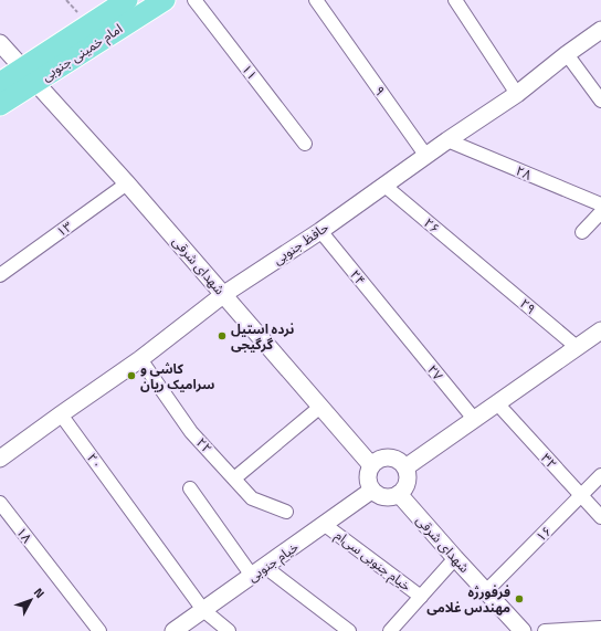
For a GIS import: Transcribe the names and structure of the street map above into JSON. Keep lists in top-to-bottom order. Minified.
{"streets":{"main road":["امام خمینی جنوبی"],"street":["۱۱","۹","۲۸","۲۶","۱۳","حافظ جنوبی","شهدای شرقی","۲۴","۲۹","۲۷","۲۲","۲۰","۳۲","۱۶","۱۸","خیام جنوبی سی‌ام","خیام جنوبی"]},"crossings":[["امام خمینی جنوبی","شهدای شرقی"],["۹","حافظ جنوبی"],["۲۸","حافظ جنوبی"],["۲۶","حافظ جنوبی"],["۲۶","۲۹"],["۱۳","شهدای شرقی"],["حافظ جنوبی","شهدای شرقی"],["حافظ جنوبی","۲۴"],["حافظ جنوبی","۲۲"],["حافظ جنوبی","۲۰"],["شهدای شرقی","۱۶"],["شهدای شرقی","خیام جنوبی"],["۲۴","۲۷"],["۲۰","خیام جنوبی"],["۳۲","۱۶"],["خیام جنوبی سی‌ام","خیام جنوبی"]],"places":["نرده استیل گرگیجی","کاشی و سرامیک ریان","فرفورژه مهندس غلامی"],"north":"top right"}
